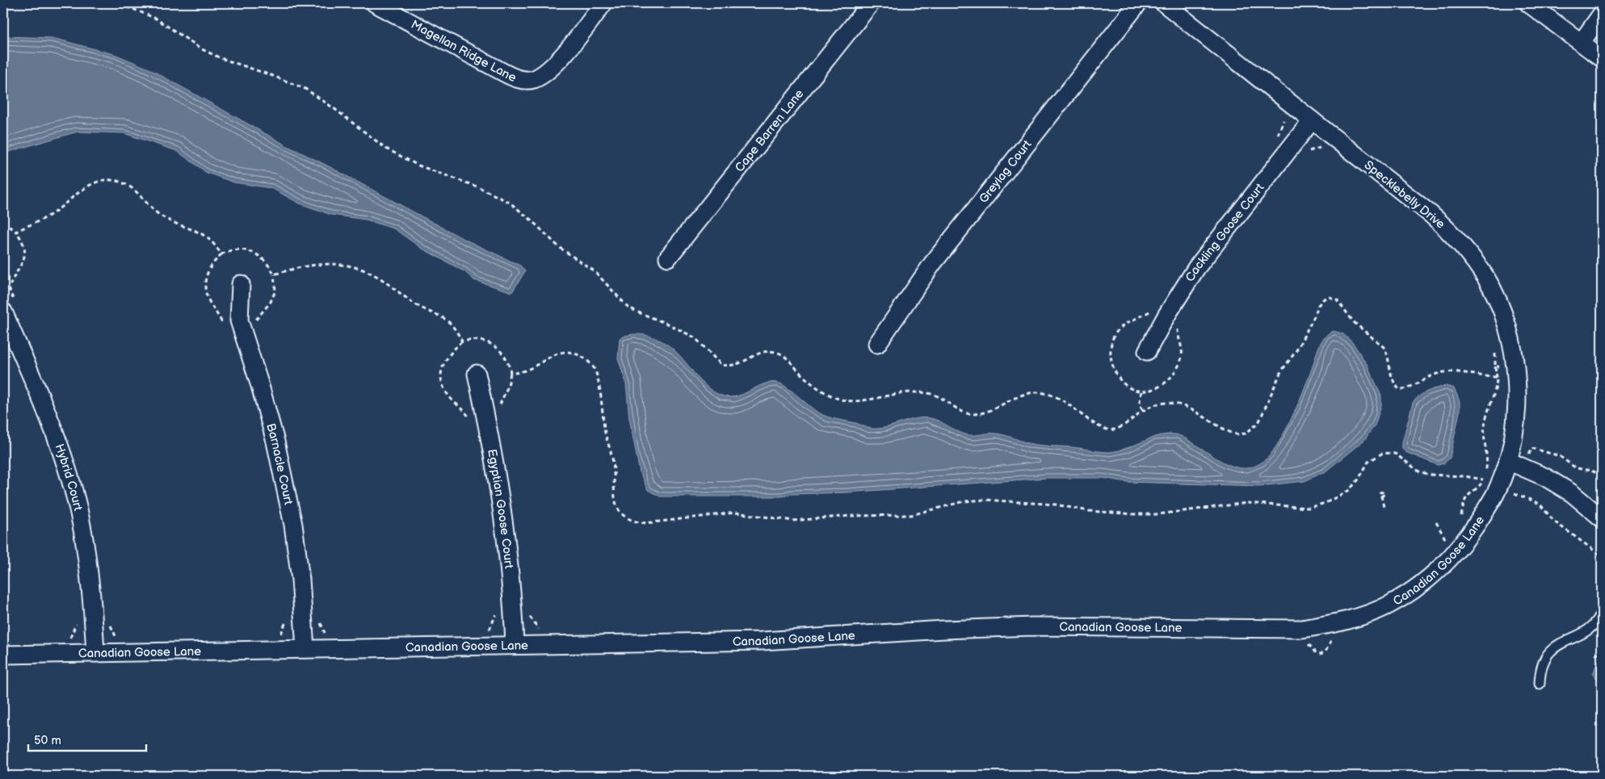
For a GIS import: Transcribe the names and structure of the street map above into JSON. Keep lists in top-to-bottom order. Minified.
{"streets":{"street":["Magellan Ridge Lane","Cape Barren Lane","Greylag Court","Specklebelly Drive","Cackling Goose Court","Barnacle Court","Hybrid Court","Egyptian Goose Court","Canadian Goose Lane"]},"crossings":[["Specklebelly Drive","Cackling Goose Court"],["Specklebelly Drive","Canadian Goose Lane"],["Barnacle Court","Canadian Goose Lane"],["Hybrid Court","Canadian Goose Lane"],["Egyptian Goose Court","Canadian Goose Lane"]],"scale_bar":"50 m"}
